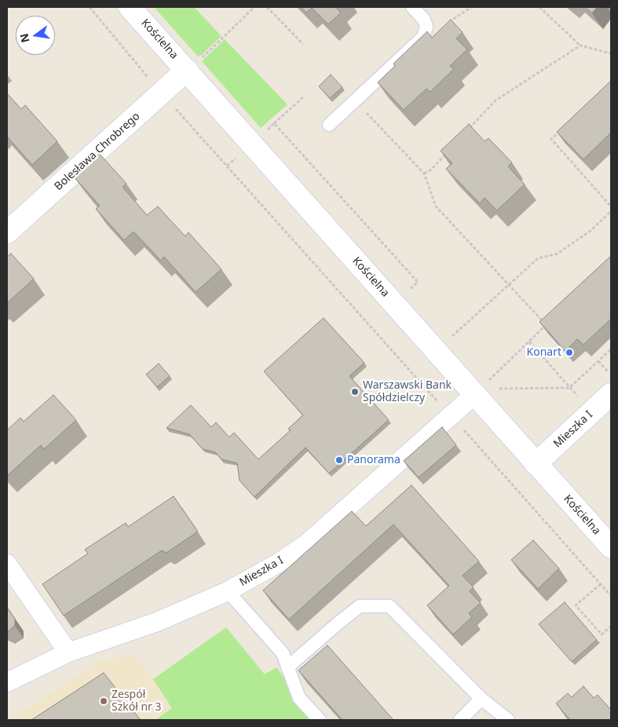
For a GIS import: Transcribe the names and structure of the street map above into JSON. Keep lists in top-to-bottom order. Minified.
{"streets":{"street":["Kościelna","Bolesława Chrobrego","Mieszka I"]},"crossings":[["Kościelna","Bolesława Chrobrego"],["Kościelna","Mieszka I"]],"places":["Konart","Warszawski Bank Spółdzielczy","Panorama","Zespół Szkół nr 3"],"north":"left"}
